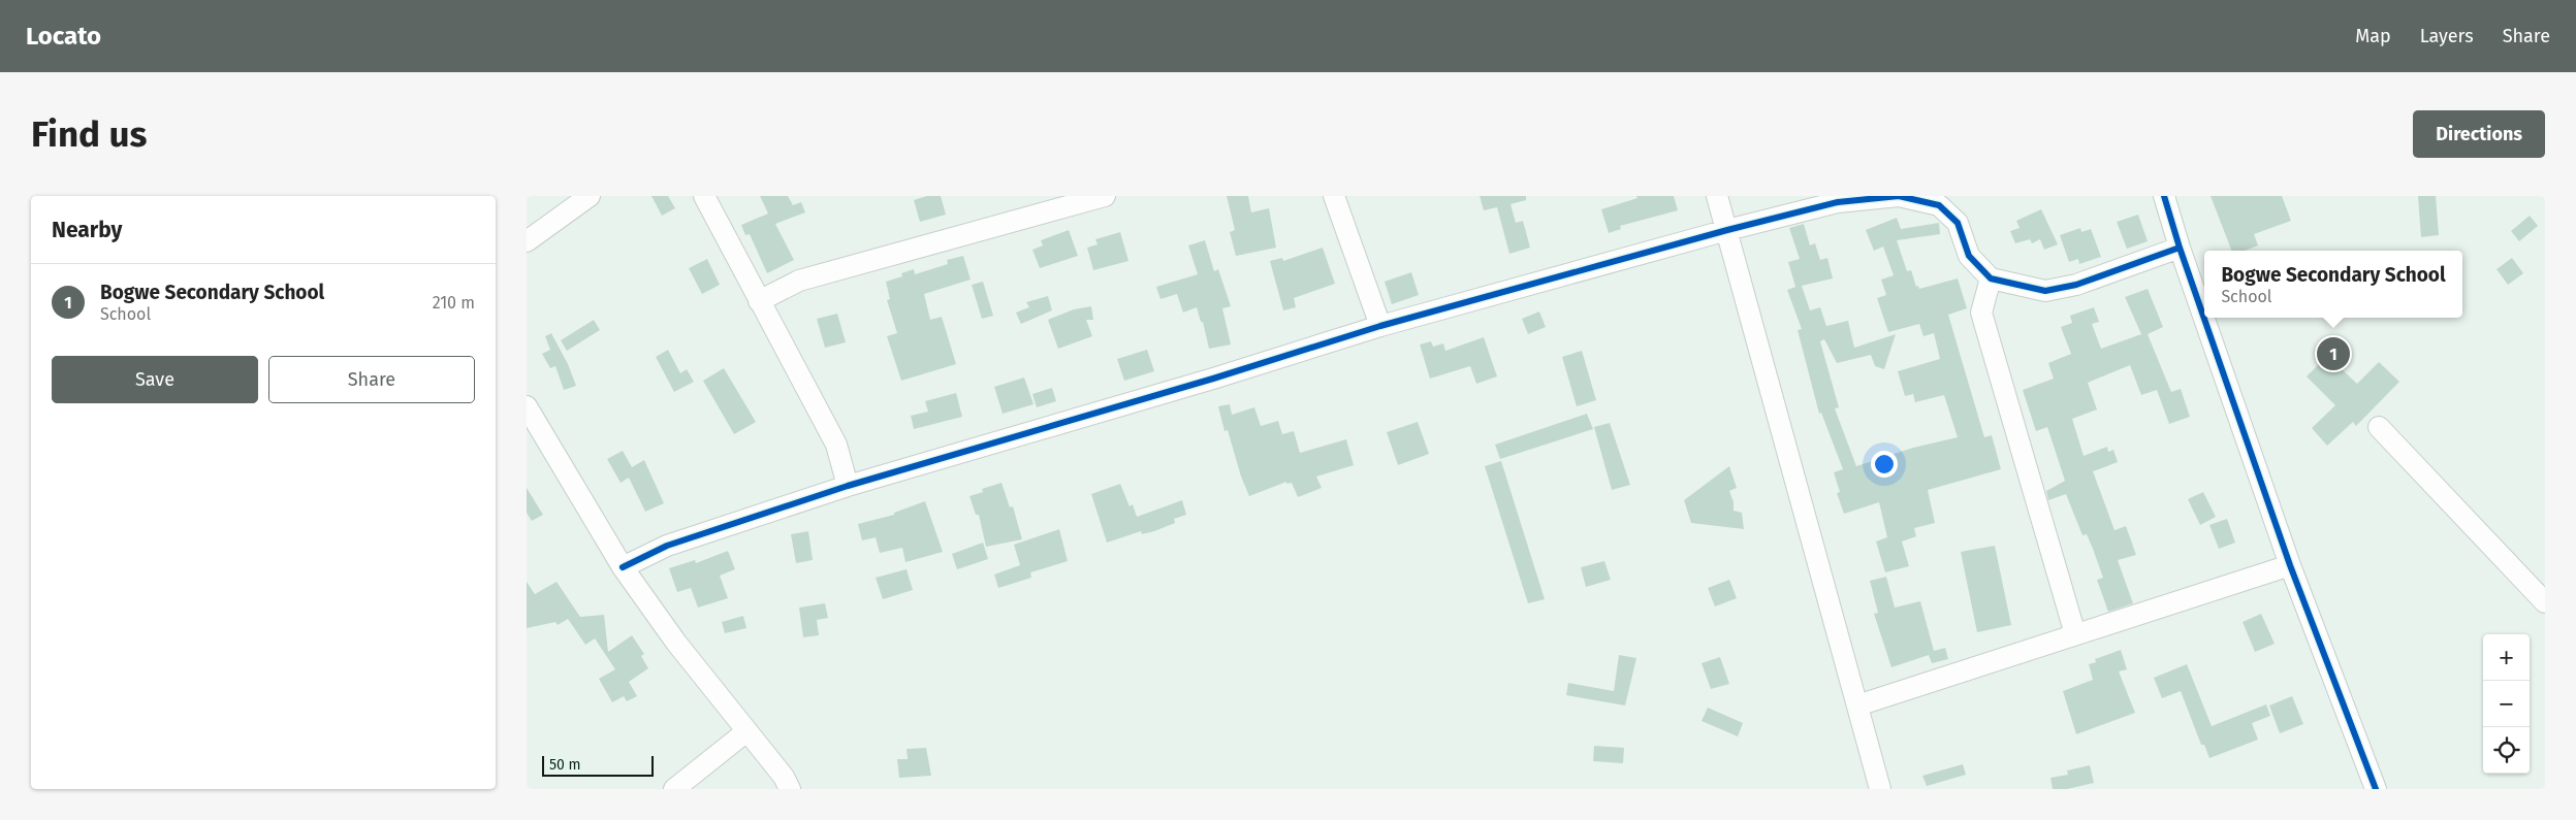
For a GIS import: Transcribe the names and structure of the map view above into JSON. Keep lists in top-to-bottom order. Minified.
{"scale_bar":"50 m","page":{"header":"Locato","nav":["Map","Layers","Share"],"buttons":["Directions",["Save","Share"]],"title":"Find us","heading":"Nearby","popup":["Bogwe Secondary School","School"],"list":[{"mark":"1","name":"Bogwe Secondary School","note":"School","value":"210 m"}],"pins":"1","map_buttons":["+","−"],"scale":"50 m"}}
